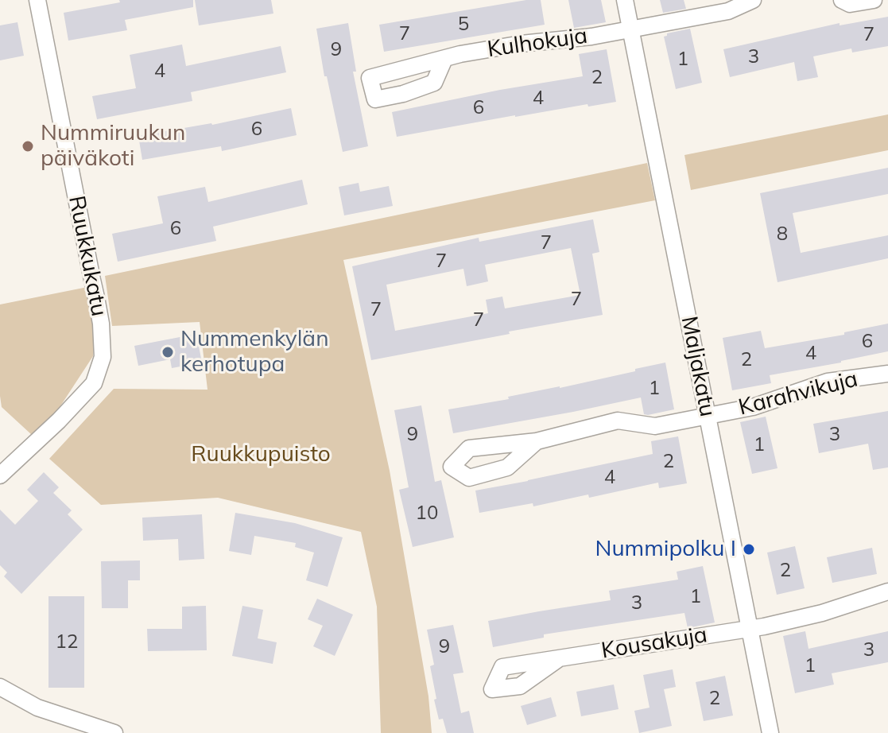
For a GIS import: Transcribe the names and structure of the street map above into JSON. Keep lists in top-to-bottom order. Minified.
{"streets":{"street":["Kulhokuja","Ruukkukatu","Maljakatu","Karahvikuja","Kousakuja"]},"crossings":[["Kulhokuja","Maljakatu"],["Maljakatu","Karahvikuja"],["Maljakatu","Kousakuja"]],"parks":["Ruukkupuisto"],"places":["Nummiruukun päiväkoti","Nummenkylän kerhotupa","Nummipolku I"],"house_numbers":["5","7","7","9","3","1","4","2","4","6","6","6","8","7","7","7","7","7","6","4","2","1","9","3","1","2","4","10","2","1","3","12","9","3","1","2"]}
